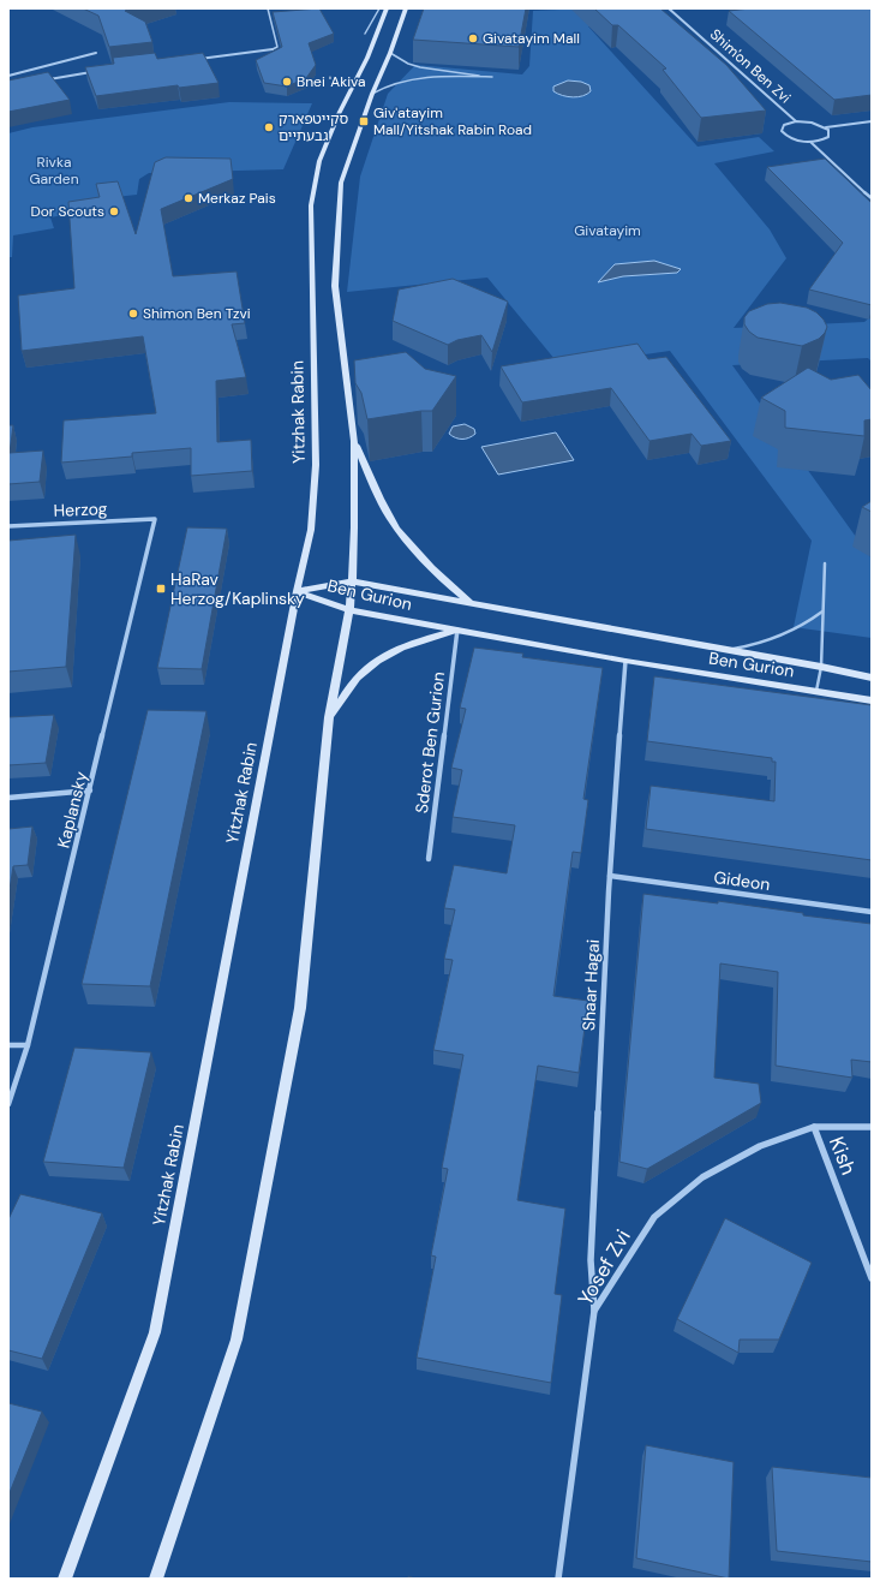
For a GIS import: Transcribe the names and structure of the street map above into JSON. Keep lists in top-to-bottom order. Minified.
{"streets":{"main road":["Yitzhak Rabin","Ben Gurion"],"street":["Shim'on Ben Zvi","Herzog","Sderot Ben Gurion","Kaplansky","Gideon","Shaar Hagai","Kish","Yosef Zvi"]},"crossings":[["Yitzhak Rabin","Ben Gurion"],["Herzog","Kaplansky"],["Ben Gurion","Sderot Ben Gurion"],["Ben Gurion","Shaar Hagai"],["Gideon","Shaar Hagai"],["Shaar Hagai","Yosef Zvi"],["Kish","Yosef Zvi"]],"parks":["Rivka Garden","Givatayim"],"places":{"other":["Givatayim Mall","Bnei 'Akiva","סקייטפארק גבעתיים","Merkaz Pais","Dor Scouts","Shimon Ben Tzvi"],"transit":["Giv'atayim Mall/Yitshak Rabin Road","HaRav Herzog/Kaplinsky"]}}
